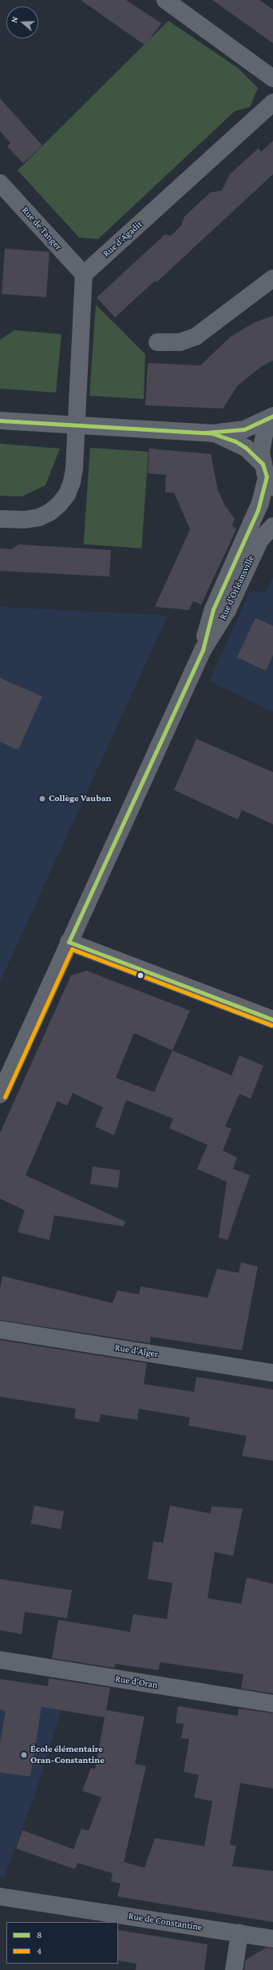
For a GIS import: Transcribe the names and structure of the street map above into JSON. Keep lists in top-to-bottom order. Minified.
{"streets":{"street":["Rue de Tanger","Rue d'Agadir","Rue d'Orléansville","Rue d'Alger","Rue d'Oran","Rue de Constantine"]},"crossings":[["Rue de Tanger","Rue d'Agadir"]],"places":["Collège Vauban","École élémentaire Oran-Constantine"],"lines":["transit line 8","transit line 4"],"legend":["8","4"],"north":"left"}
